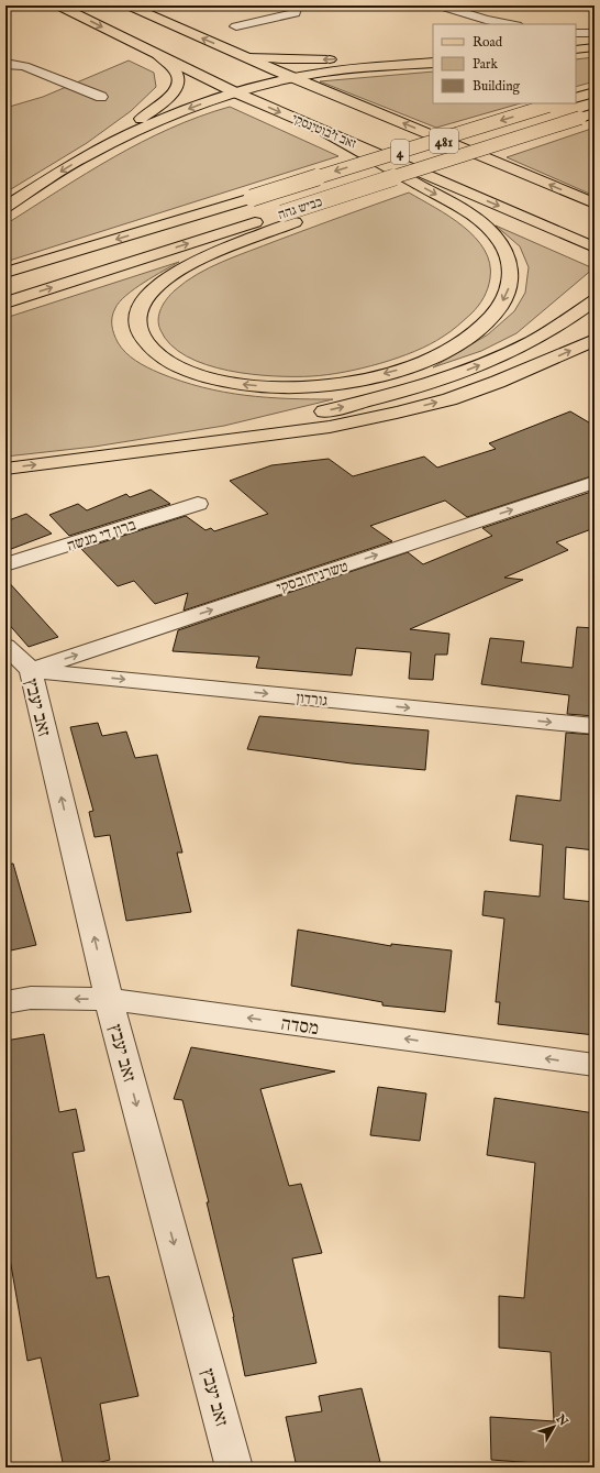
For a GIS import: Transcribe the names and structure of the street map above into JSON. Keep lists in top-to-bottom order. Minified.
{"streets":{"main road":["זאב ז'בוטינסקי","481","4","כביש גהה"],"street":["ברון די מנשה","טשרניחובסקי","גורדון","זאב יעבץ","מסדה"]},"crossings":[["טשרניחובסקי","גורדון"],["טשרניחובסקי","זאב יעבץ"],["גורדון","זאב יעבץ"],["זאב יעבץ","מסדה"]],"one_way":["טשרניחובסקי","גורדון","מסדה"],"legend":["Road","Park","Building"],"north":"top right"}
